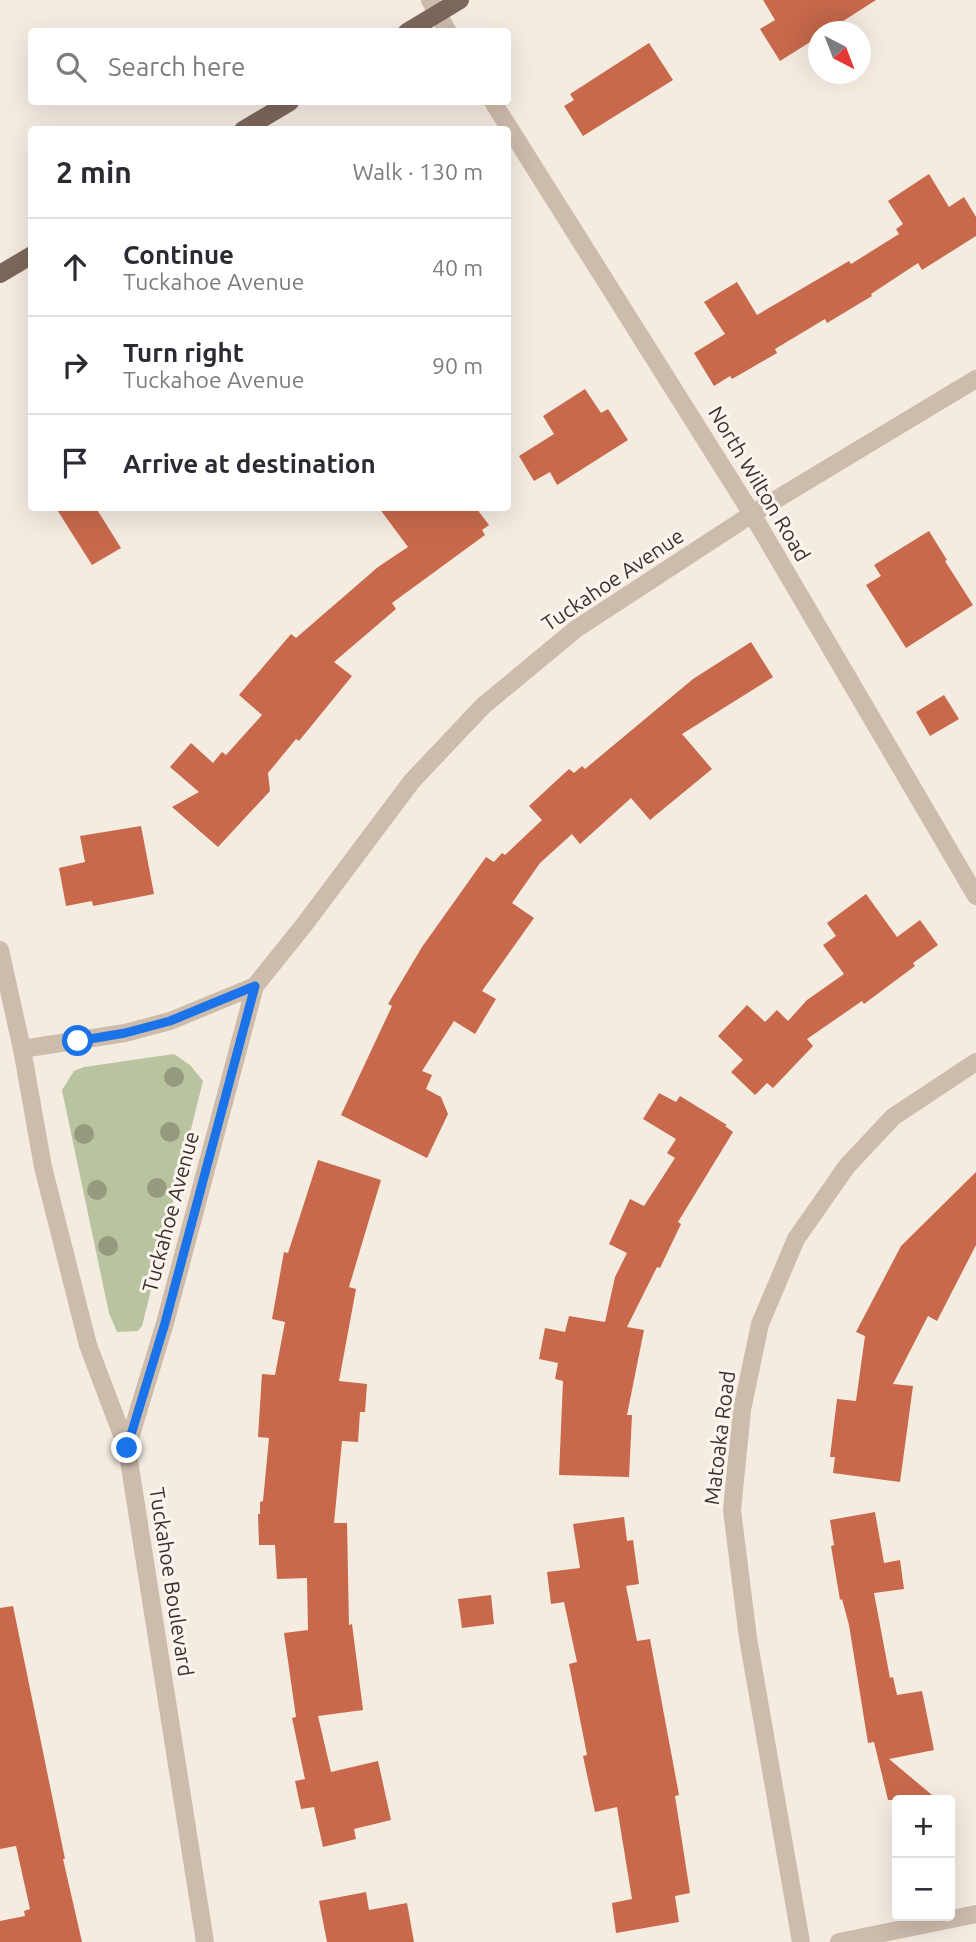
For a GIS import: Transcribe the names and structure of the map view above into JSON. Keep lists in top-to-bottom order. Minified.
{"streets":{"street":["North Wilton Road","Tuckahoe Avenue","Matoaka Road","Tuckahoe Boulevard"]},"crossings":[["North Wilton Road","Tuckahoe Avenue"],["Tuckahoe Avenue","Tuckahoe Boulevard"]],"north":"bottom right","page":{"search":"Search here","heading":["2 min","Walk · 130 m"],"list":[["Continue","Tuckahoe Avenue","40 m"],["Turn right","Tuckahoe Avenue","90 m"],"Arrive at destination"],"map_buttons":["+","−"]}}
